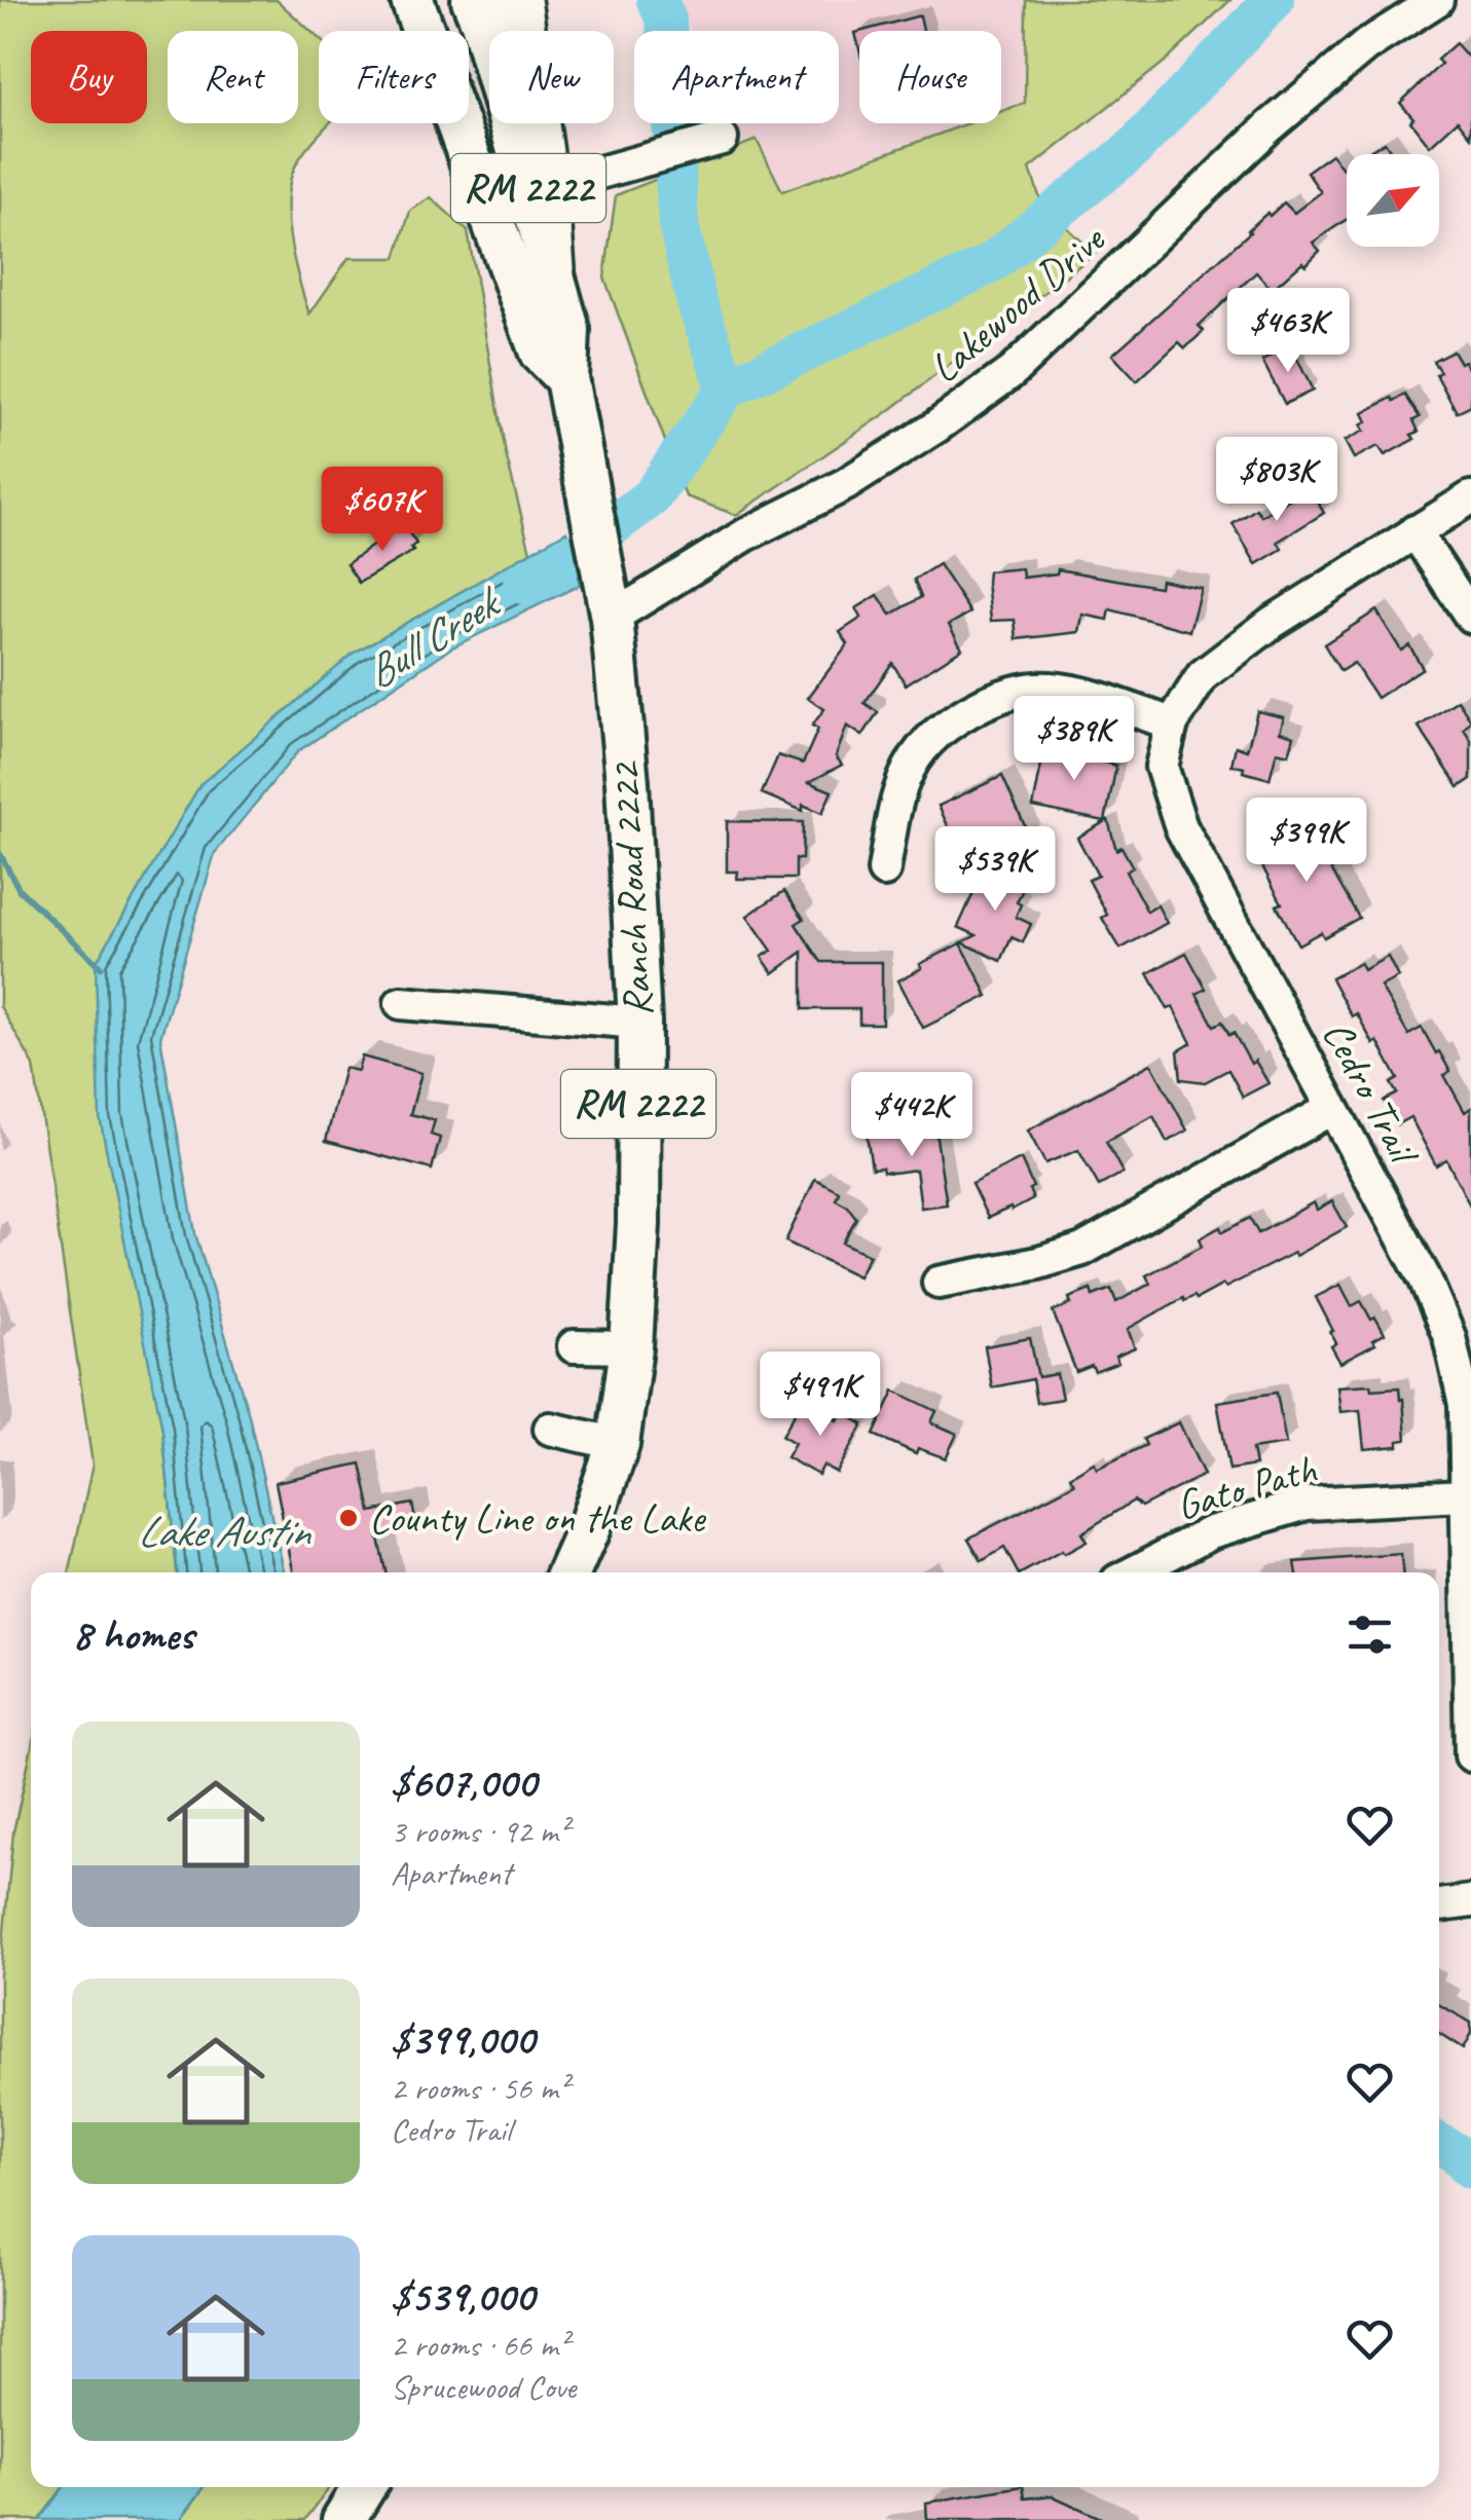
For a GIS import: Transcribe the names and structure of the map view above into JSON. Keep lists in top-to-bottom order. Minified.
{"streets":{"main road":["RM 2222","Ranch Road 2222"],"street":["Lakewood Drive","Cedro Trail","Gato Path"]},"crossings":[["Lakewood Drive","Ranch Road 2222"],["Cedro Trail","Gato Path"]],"water":["Bull Creek","Lake Austin"],"places":["County Line on the Lake"],"north":"top right","page":{"chip":["Buy","Rent","Filters","New","Apartment","House"],"price":["$463K","$803K","$607K","$389K","$399K","$539K","$442K","$491K"],"heading":"8 homes","list":[{"name":"$607,000","note":"3 rooms · 92 m² · Apartment"},{"name":"$399,000","note":"2 rooms · 56 m² · Cedro Trail"},{"name":"$539,000","note":"2 rooms · 66 m² · Sprucewood Cove"}]}}
